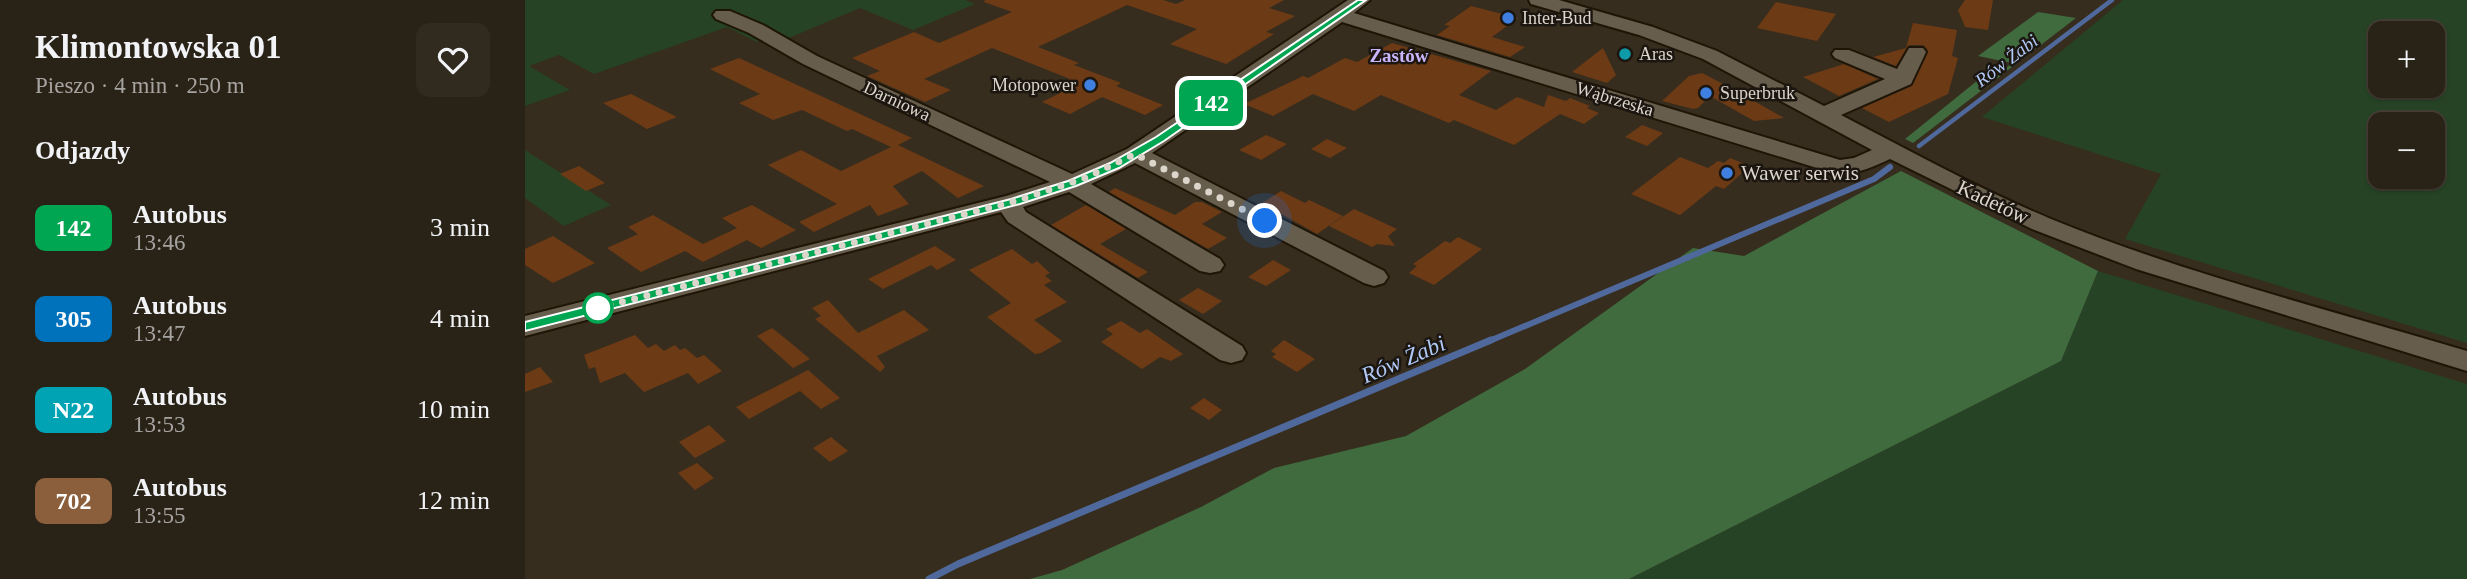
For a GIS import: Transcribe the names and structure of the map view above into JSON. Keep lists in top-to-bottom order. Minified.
{"streets":{"street":["Wąbrzeska","Darniowa","Kadetów"]},"crossings":[["Wąbrzeska","Kadetów"]],"districts":["Zastów"],"water":["Rów Żabi"],"places":["Inter-Bud","Aras","Motopower","Superbruk","Wawer serwis"],"lines":["bus line 142"],"page":{"heading":[["Klimontowska 01","Pieszo · 4 min · 250 m"],"Odjazdy"],"on_map":"142","map_buttons":["+","−"],"list":[{"mark":"142","name":"Autobus","note":"13:46","value":"3 min"},{"mark":"305","name":"Autobus","note":"13:47","value":"4 min"},{"mark":"N22","name":"Autobus","note":"13:53","value":"10 min"},{"mark":"702","name":"Autobus","note":"13:55","value":"12 min"}]}}
